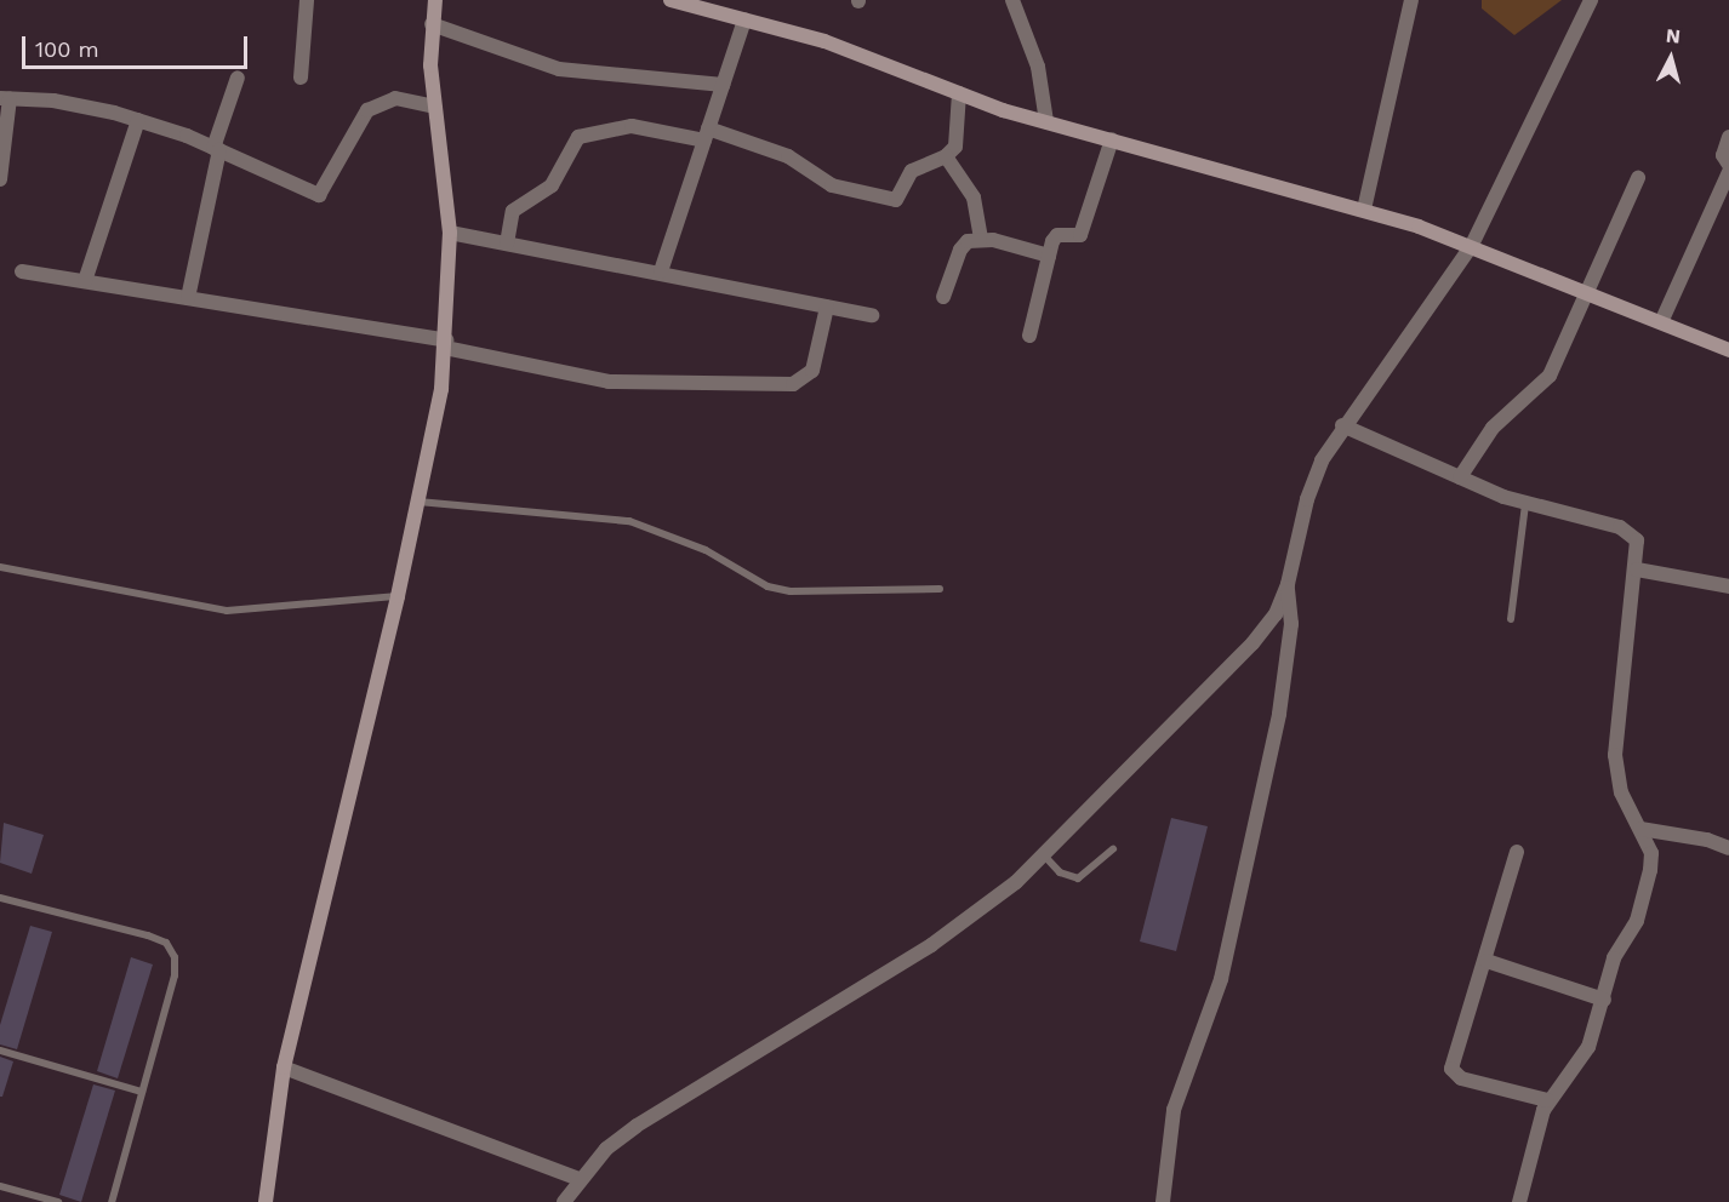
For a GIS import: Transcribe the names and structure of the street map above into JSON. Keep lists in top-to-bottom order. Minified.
{"scale_bar":"100 m","north":"top"}
